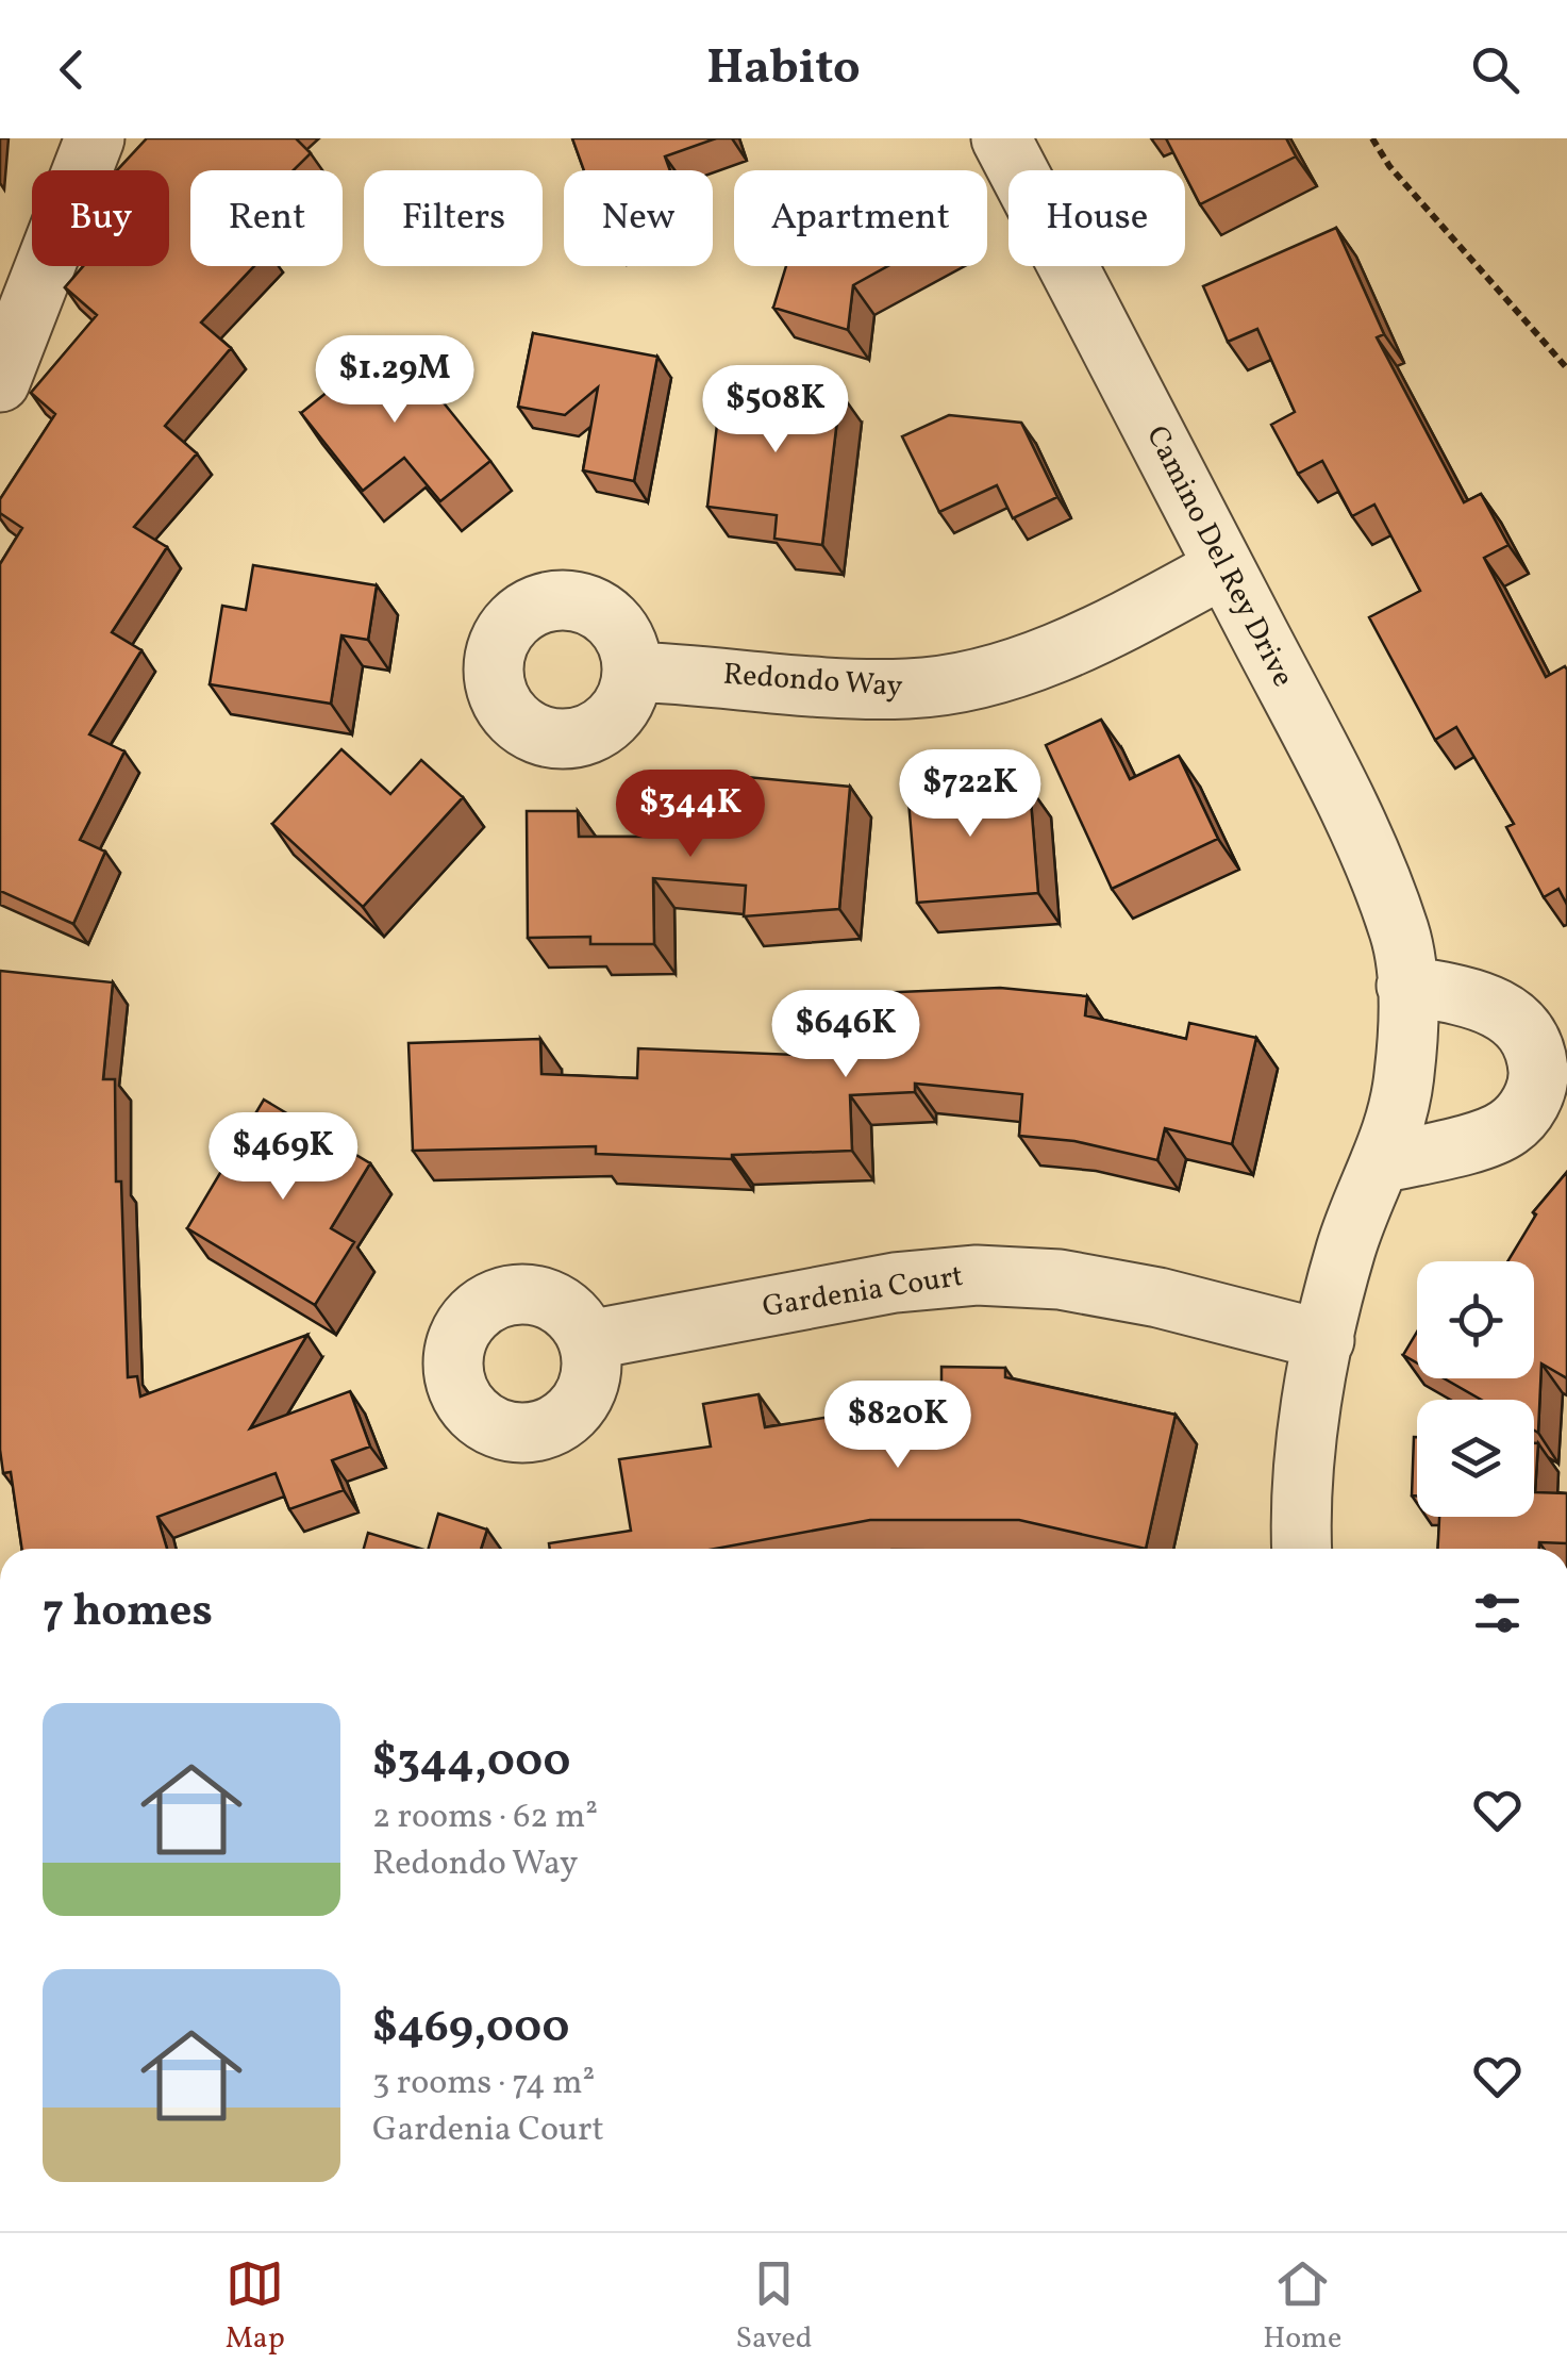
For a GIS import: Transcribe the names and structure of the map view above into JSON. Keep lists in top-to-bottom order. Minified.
{"streets":{"street":["Camino Del Rey Drive","Redondo Way","Gardenia Court"]},"crossings":[["Camino Del Rey Drive","Redondo Way"],["Camino Del Rey Drive","Gardenia Court"]],"page":{"header":"Habito","chip":["Buy","Rent","Filters","New","Apartment","House"],"price":["$1.29M","$508K","$722K","$344K","$646K","$469K","$820K"],"heading":"7 homes","list":[{"name":"$344,000","note":"2 rooms · 62 m² · Redondo Way"},{"name":"$469,000","note":"3 rooms · 74 m² · Gardenia Court"}],"tabs":["Map","Saved","Home"]}}
